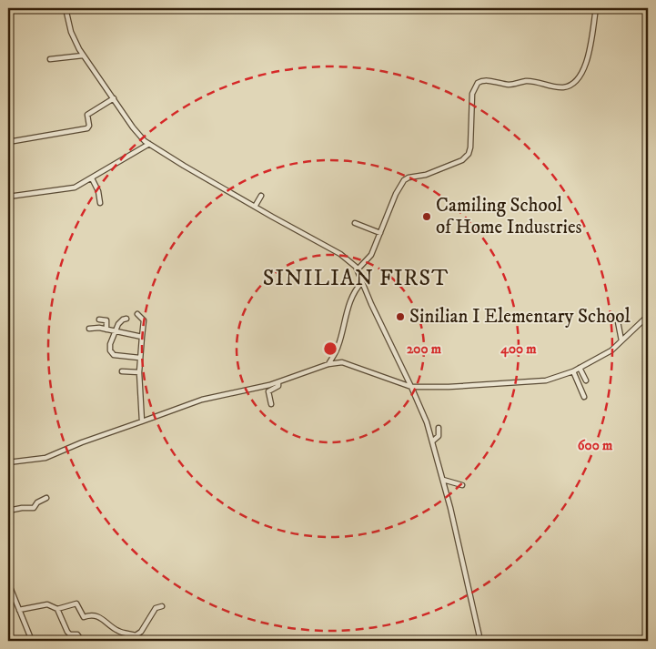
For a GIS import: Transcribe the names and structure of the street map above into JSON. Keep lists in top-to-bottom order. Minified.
{"districts":["SINILIAN FIRST"],"places":["Camiling School of Home Industries","Sinilian I Elementary School"],"rings":["200 m","400 m","600 m"]}
